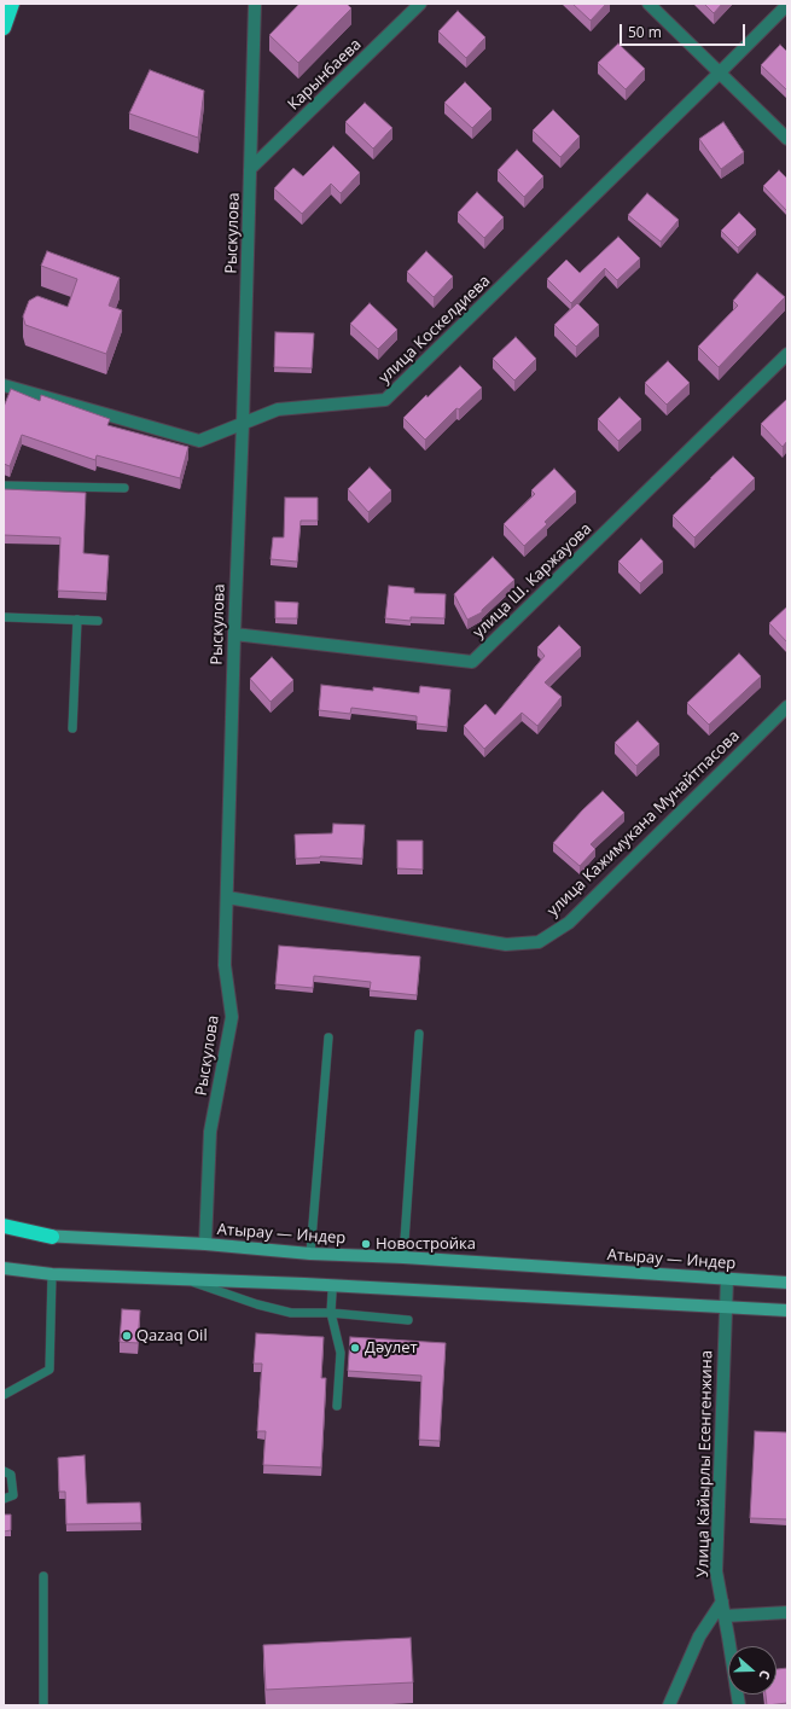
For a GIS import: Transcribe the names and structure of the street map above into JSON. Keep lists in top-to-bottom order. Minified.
{"streets":{"main road":["Атырау — Индер"],"street":["Карынбаева","Рыскулова","улица Коскелдиева","улица Ш. Каржауова","улица Кажимукана Мунайтпасова","Улица Кайырлы Есенгенжина"]},"crossings":[["Карынбаева","Рыскулова"],["Рыскулова","улица Коскелдиева"],["Рыскулова","улица Ш. Каржауова"],["Рыскулова","улица Кажимукана Мунайтпасова"],["Рыскулова","Атырау — Индер"],["Атырау — Индер","Улица Кайырлы Есенгенжина"]],"places":["Новостройка","Qazaq Oil","Дәулет"],"scale_bar":"50 m","north":"right"}
